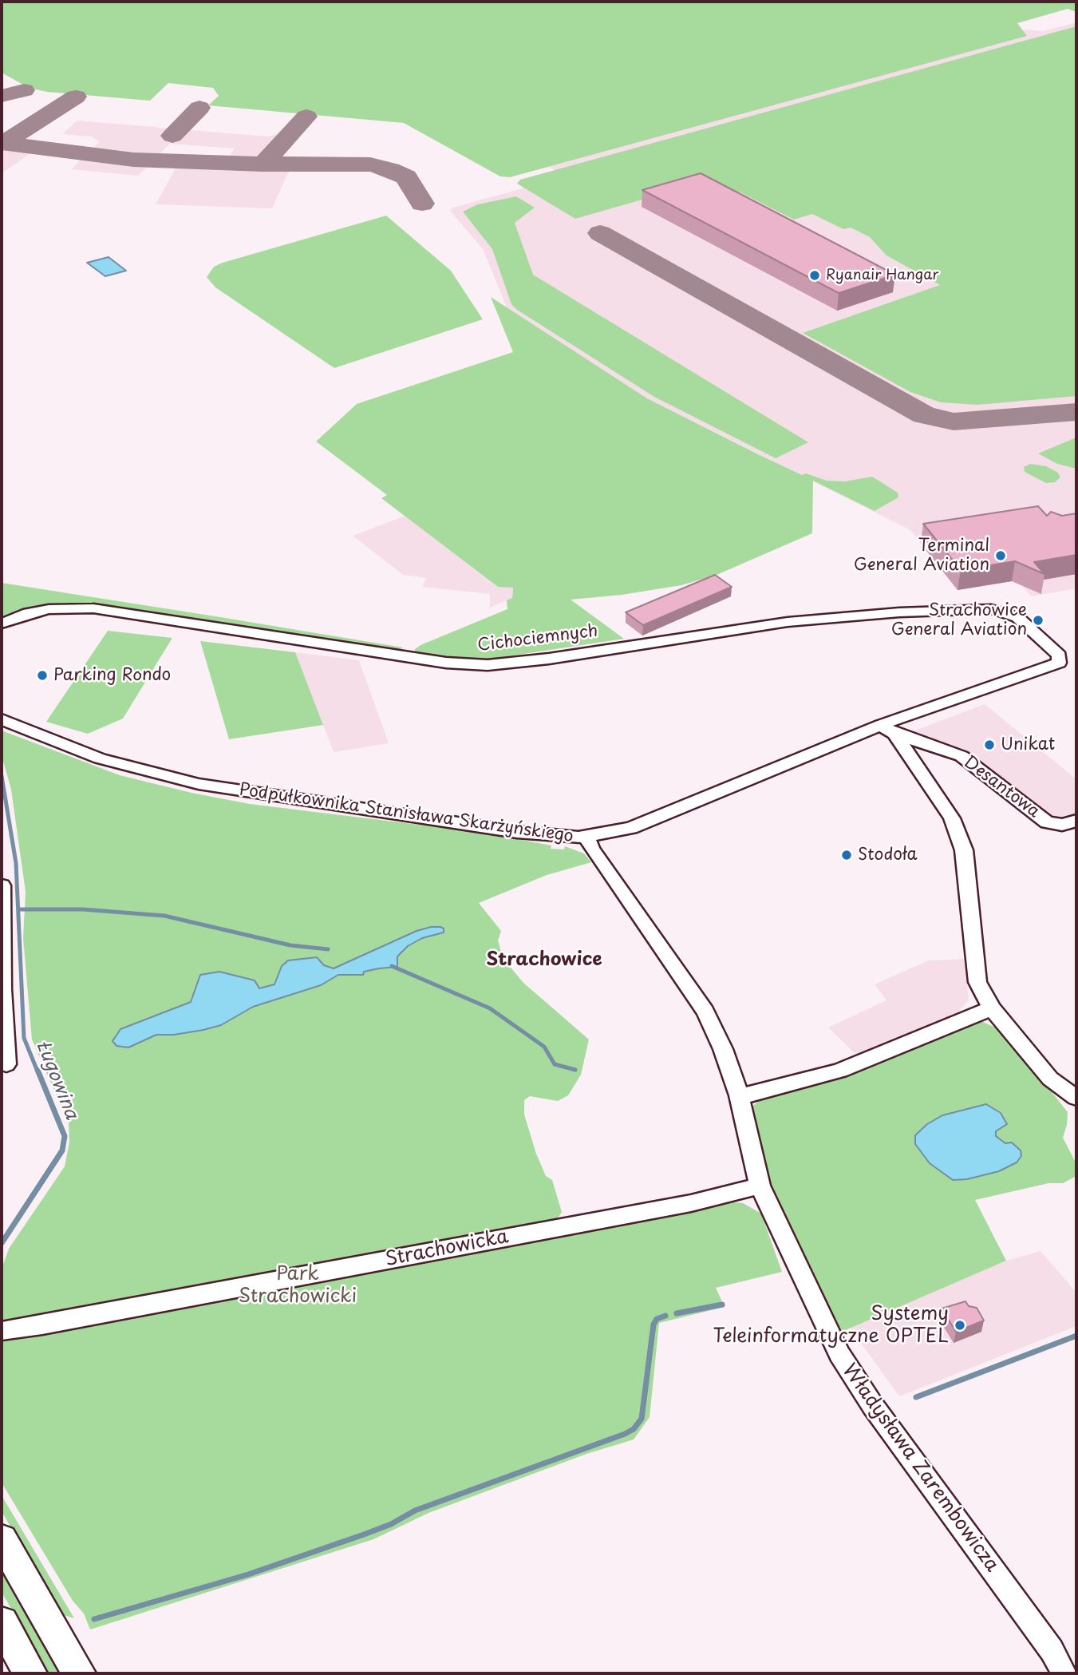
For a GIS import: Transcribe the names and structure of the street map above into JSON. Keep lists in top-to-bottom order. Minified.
{"streets":{"street":["Cichociemnych","Desantowa","Podpułkownika Stanisława Skarżyńskiego","Strachowicka","Władysława Zarembowicza"]},"crossings":[["Cichociemnych","Podpułkownika Stanisława Skarżyńskiego"],["Desantowa","Podpułkownika Stanisława Skarżyńskiego"],["Podpułkownika Stanisława Skarżyńskiego","Władysława Zarembowicza"],["Strachowicka","Władysława Zarembowicza"]],"districts":["Strachowice"],"water":["Ługowina"],"parks":["Park Strachowicki"],"places":["Ryanair Hangar","Terminal General Aviation","Strachowice General Aviation","Parking Rondo","Unikat","Stodoła","Systemy Teleinformatyczne OPTEL"]}
